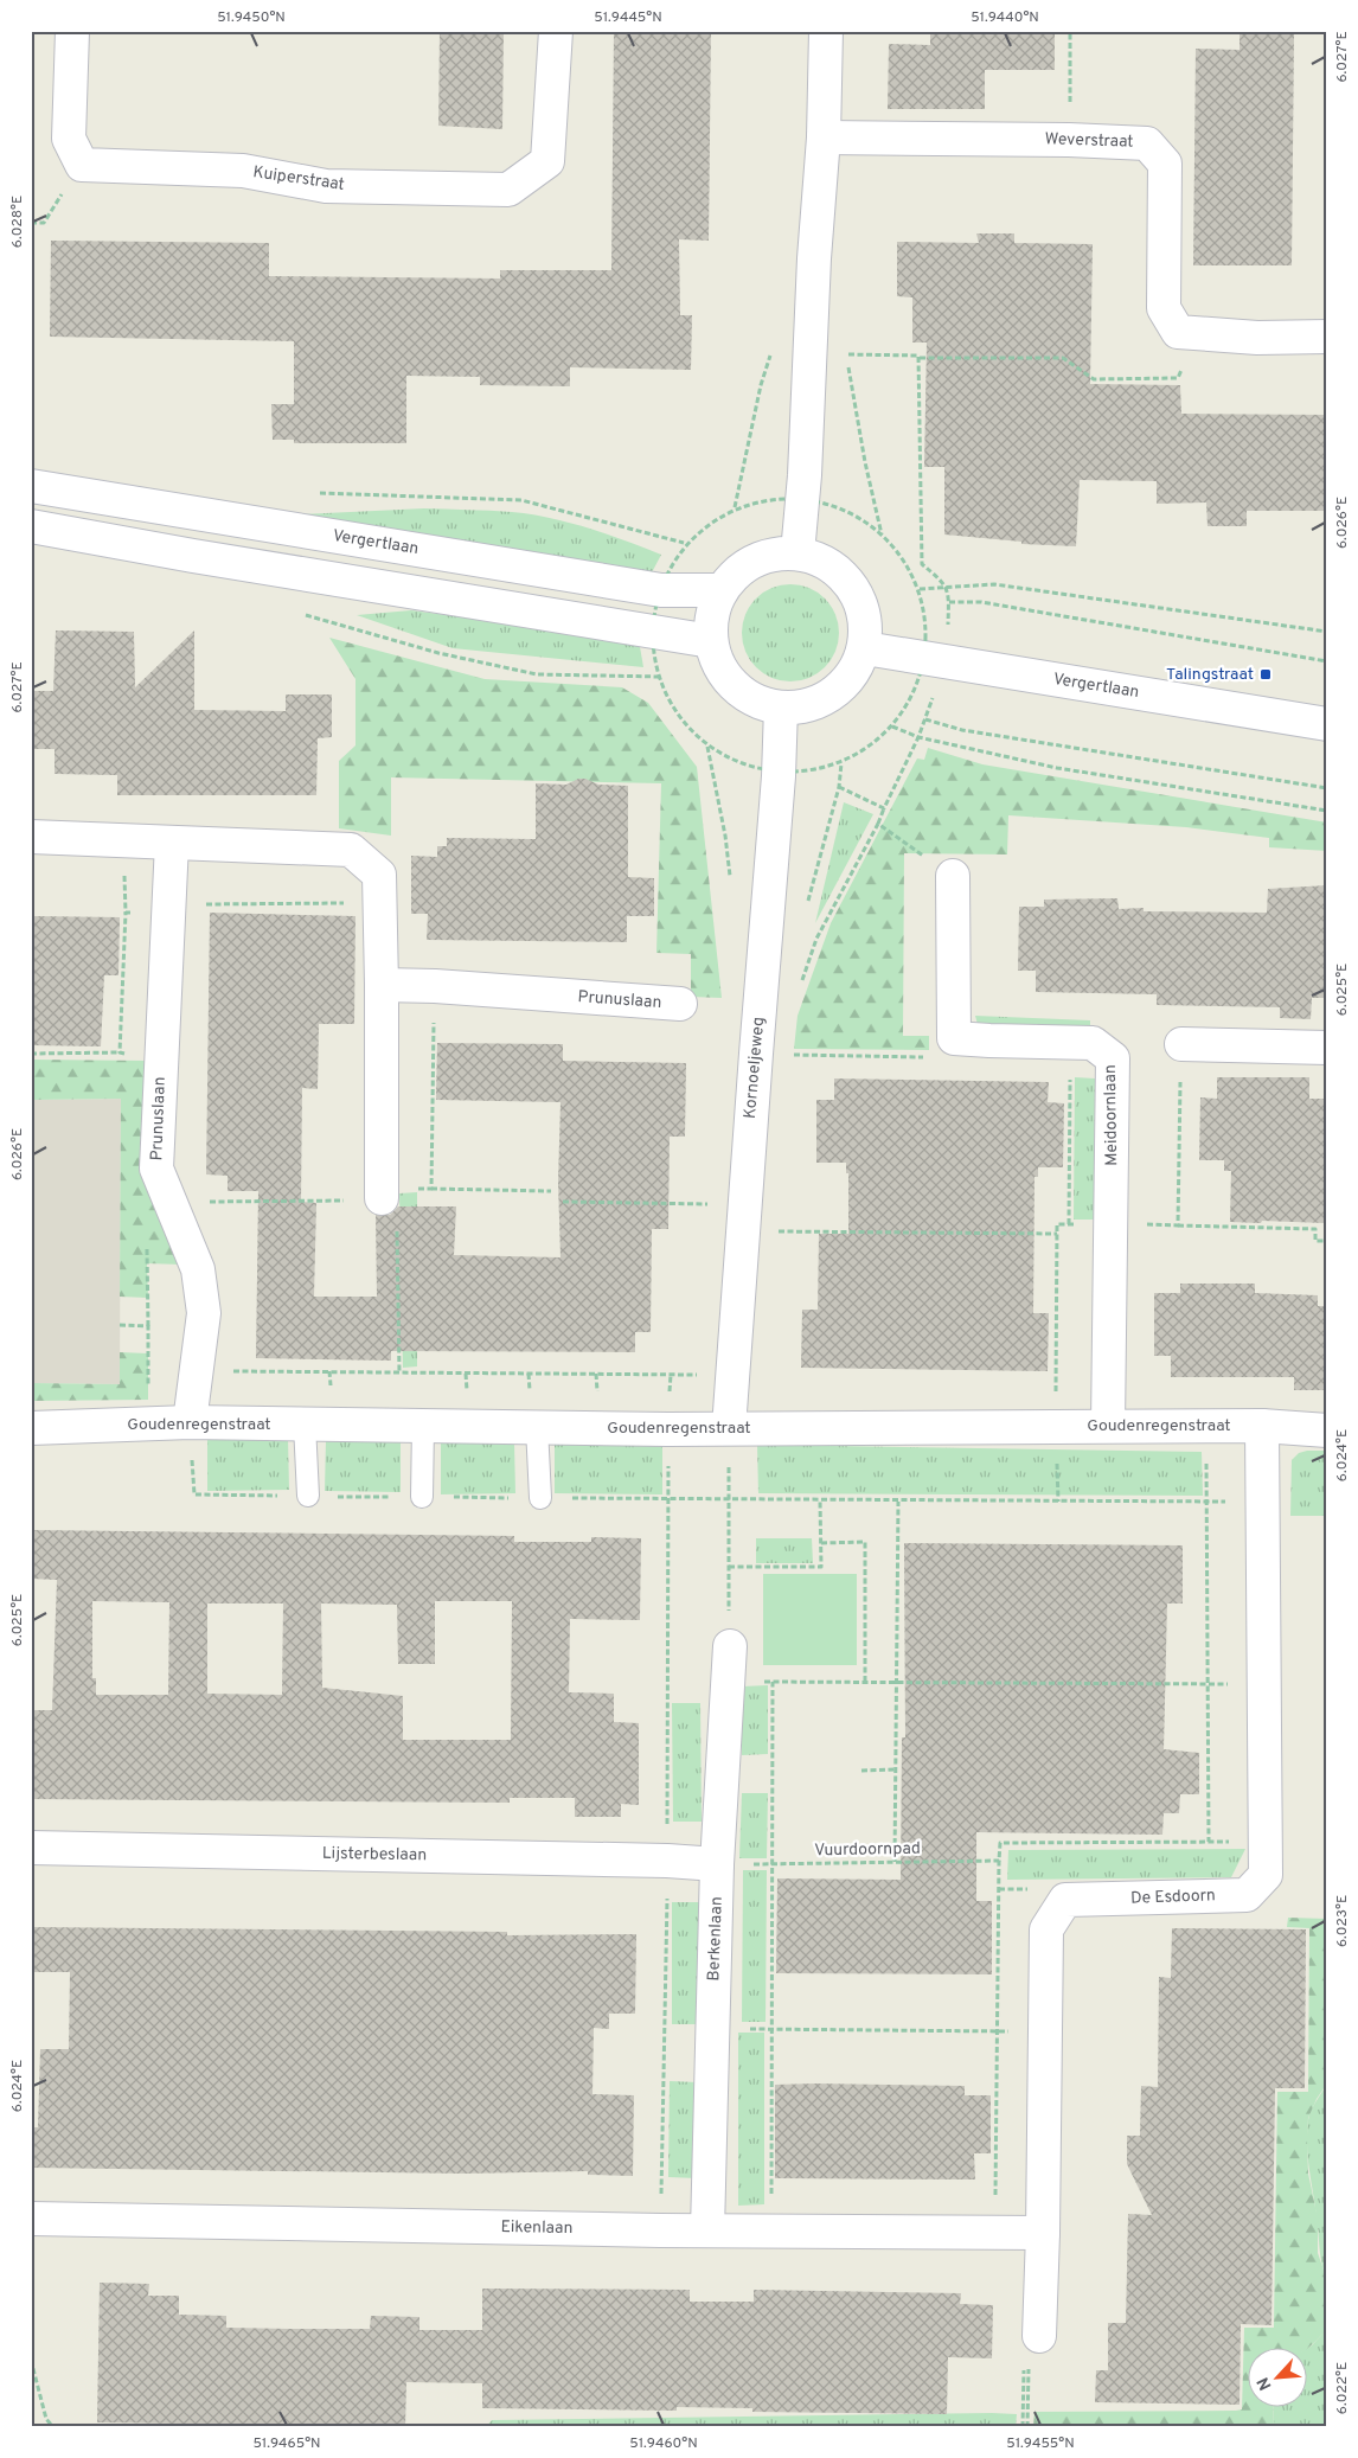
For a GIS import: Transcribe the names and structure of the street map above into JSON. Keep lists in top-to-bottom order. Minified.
{"streets":{"street":["Weverstraat","Kuiperstraat","Vergertlaan","Prunuslaan","Kornoeljeweg","Meidoornlaan","Goudenregenstraat","Lijsterbeslaan","De Esdoorn","Berkenlaan","Eikenlaan"],"path":["Vuurdoornpad"]},"crossings":[["Vergertlaan","Kornoeljeweg"],["Prunuslaan","Goudenregenstraat"],["Kornoeljeweg","Goudenregenstraat"],["Meidoornlaan","Goudenregenstraat"],["Goudenregenstraat","De Esdoorn"],["Vuurdoornpad","Lijsterbeslaan"],["Vuurdoornpad","Berkenlaan"],["Lijsterbeslaan","Berkenlaan"],["De Esdoorn","Eikenlaan"],["Berkenlaan","Eikenlaan"]],"places":{"transit":["Talingstraat"]},"north":"bottom left","coordinates":["51.9450°N","51.9445°N","51.9440°N","6.027°E","6.028°E","6.026°E","6.025°E","6.024°E","6.023°E","6.022°E","51.9465°N","51.9460°N","51.9455°N"]}
